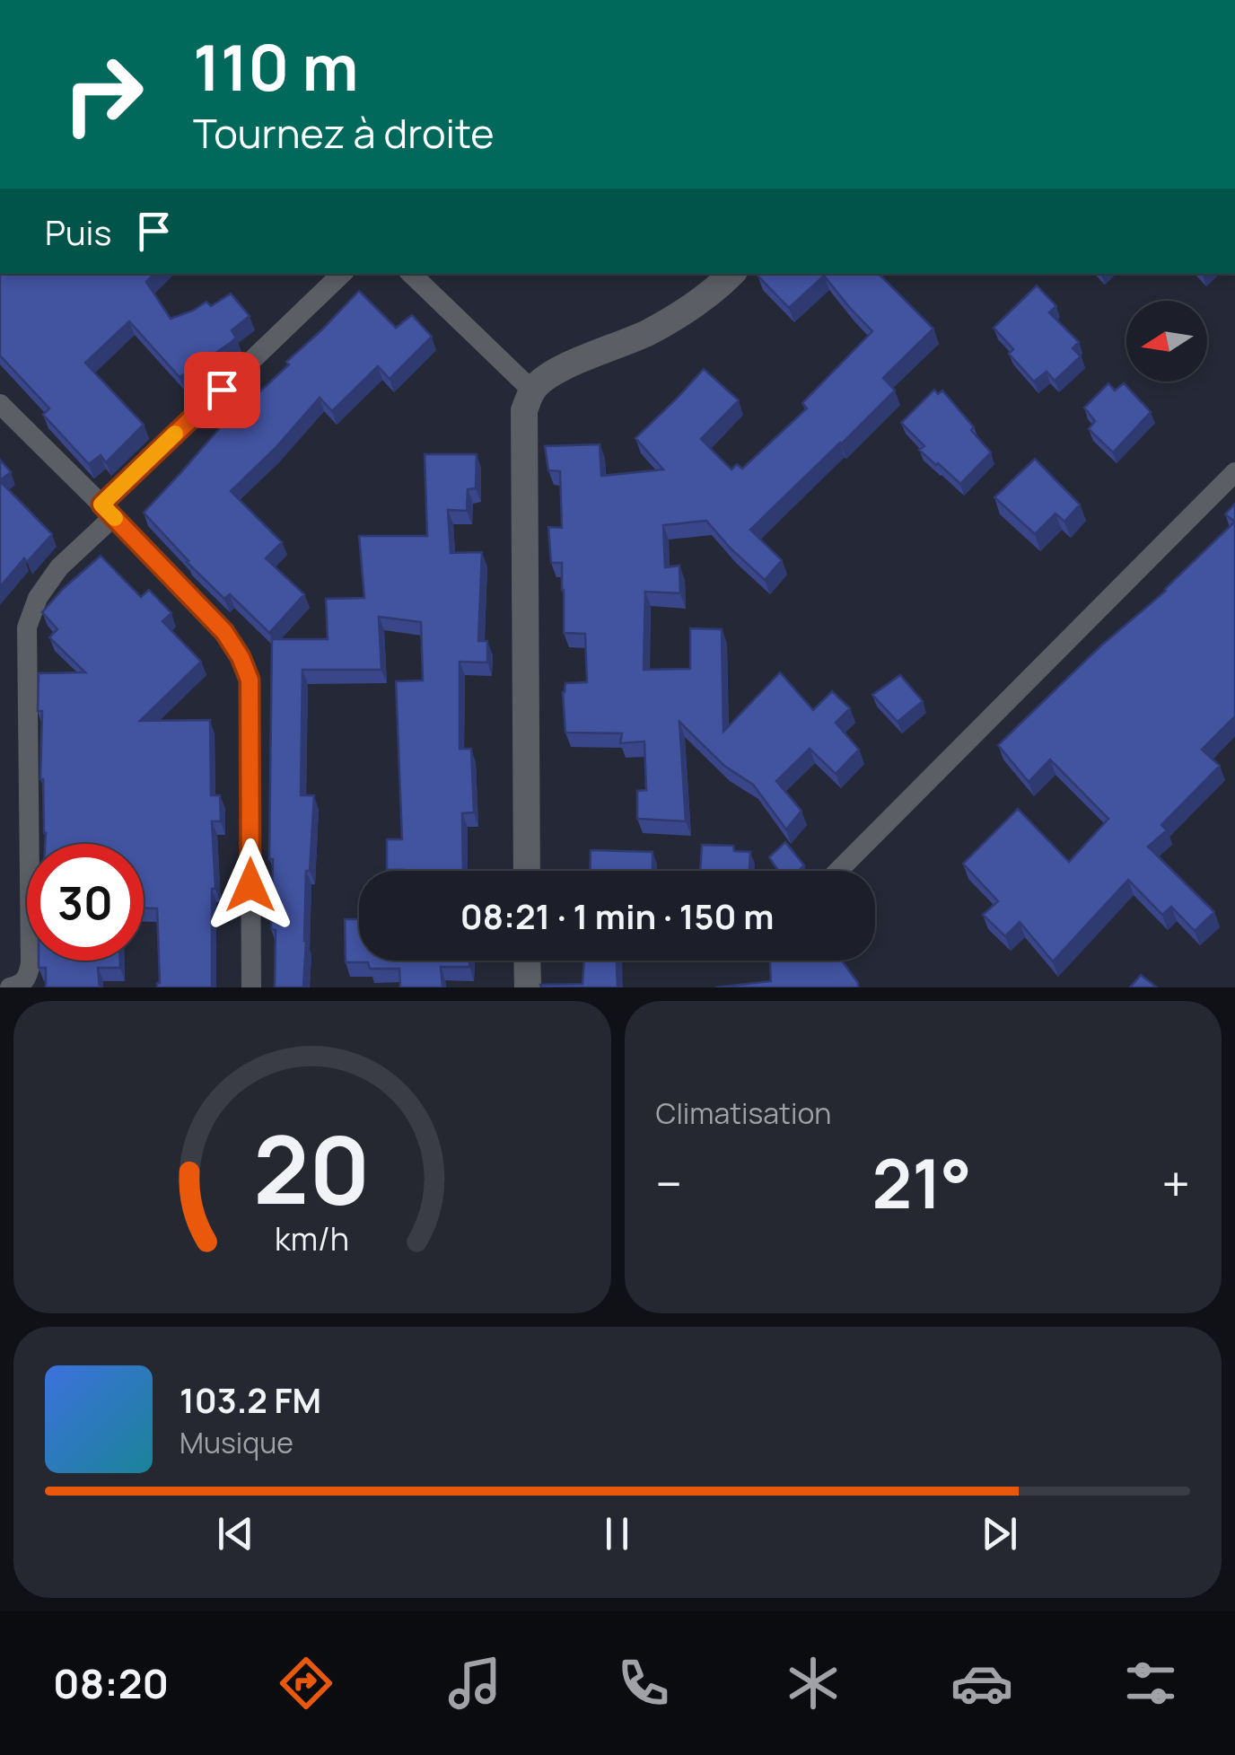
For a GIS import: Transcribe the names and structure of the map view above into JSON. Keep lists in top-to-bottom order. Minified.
{"north":"left","page":{"turn":["110 m","Tournez à droite"],"then":"Puis","limit":"30","trip":"08:21 · 1 min · 150 m","tile":"Climatisation","heat":["−","21°","+"],"song":["103.2 FM","Musique"],"tabs":"08:20","gauge":["20","km/h"]}}
